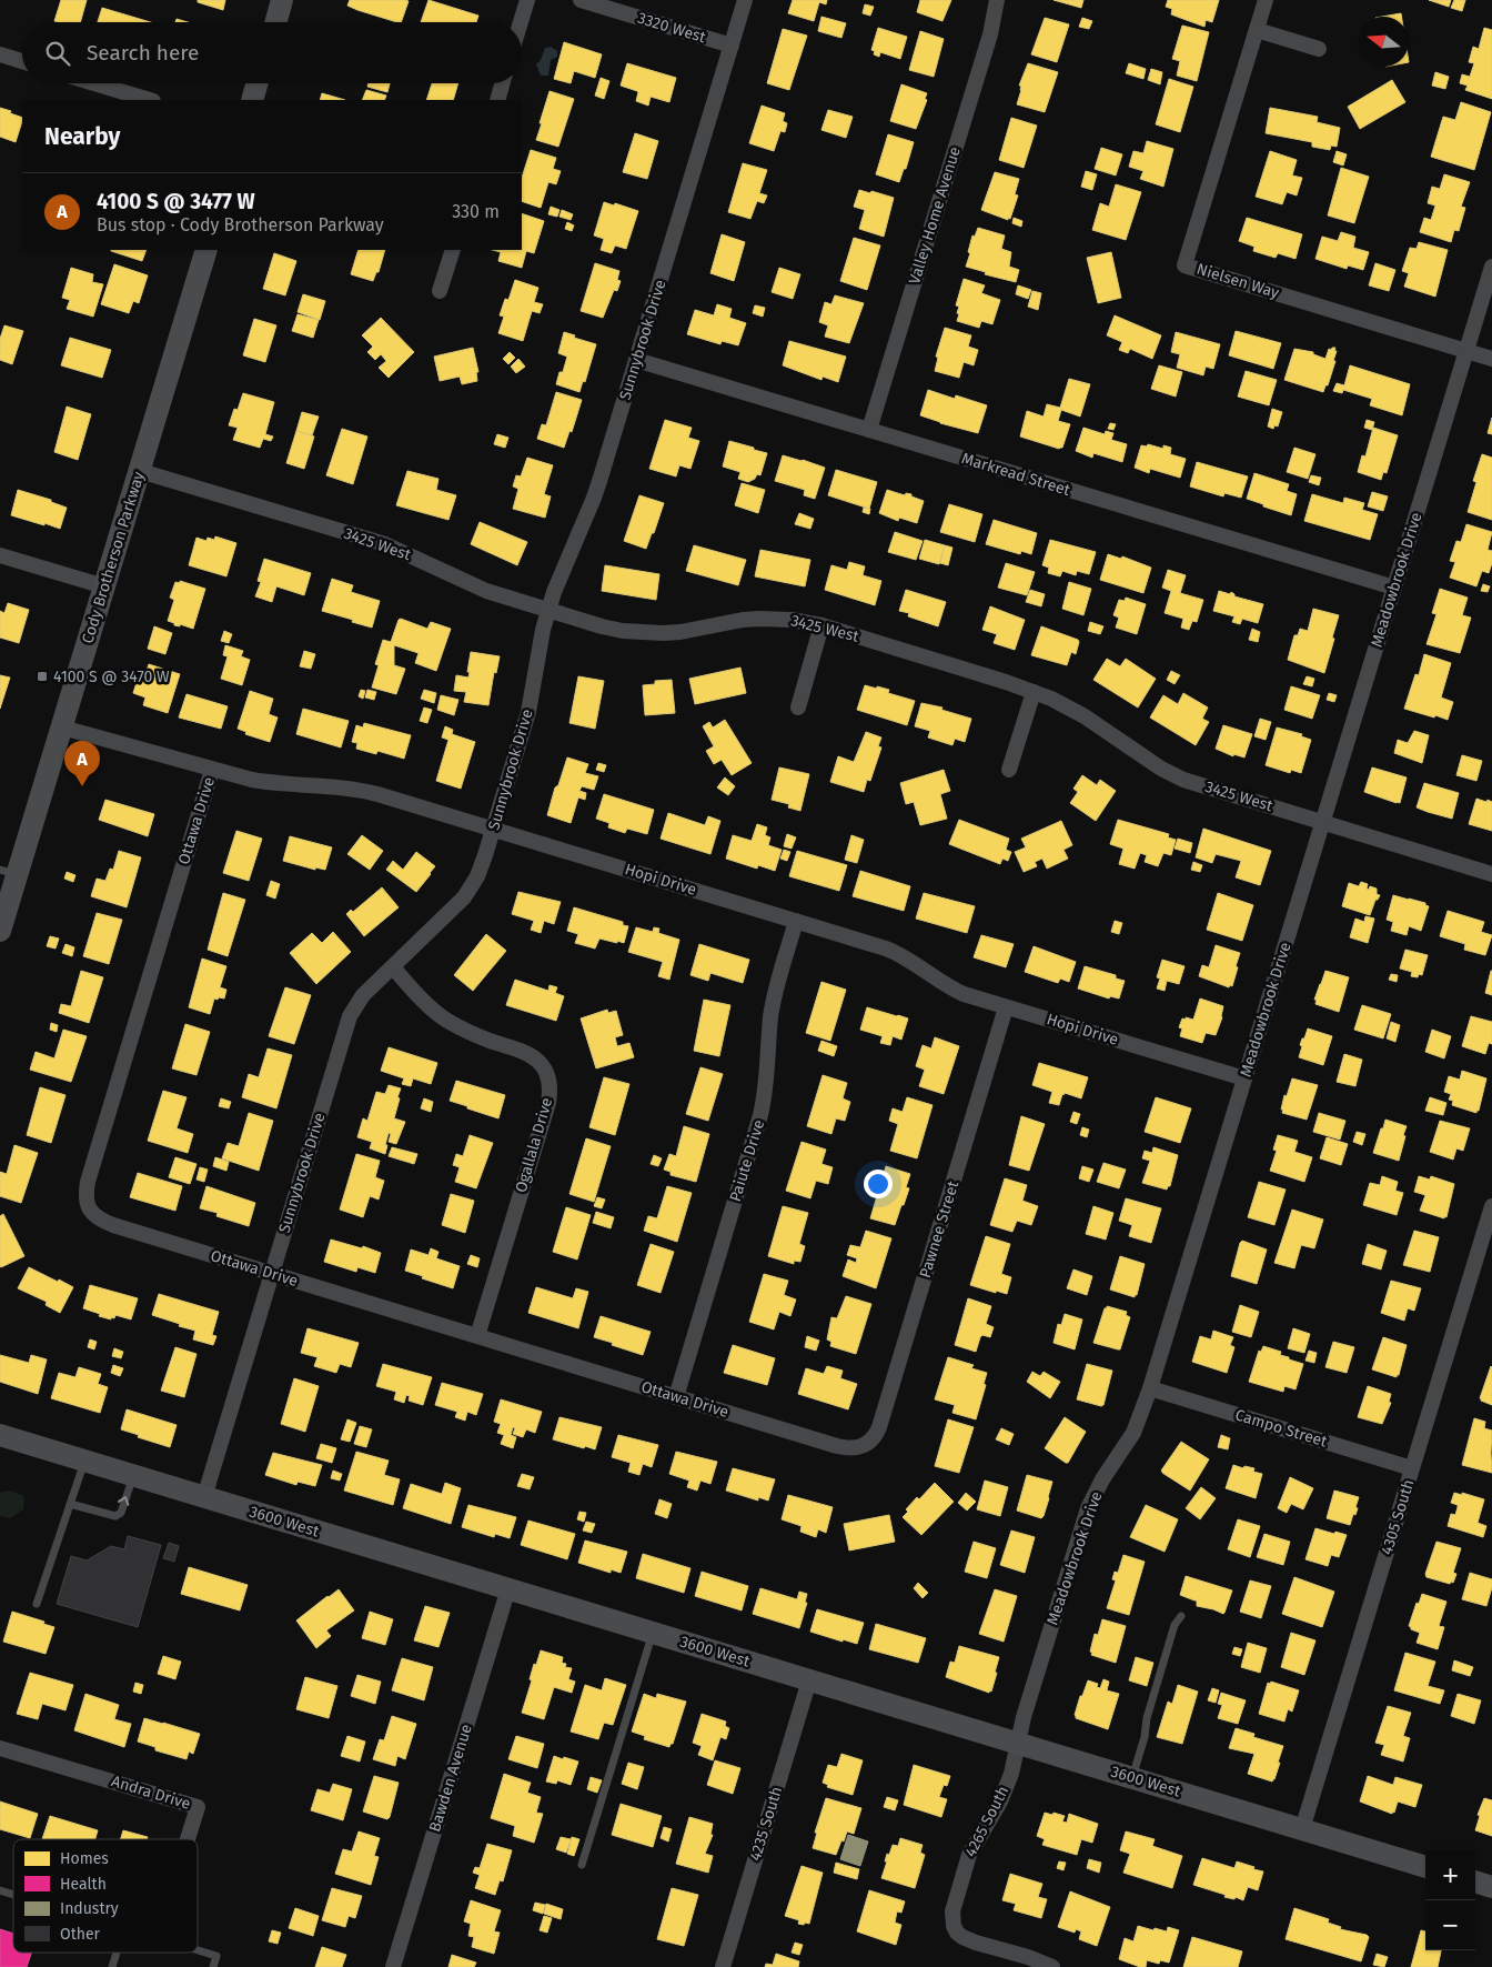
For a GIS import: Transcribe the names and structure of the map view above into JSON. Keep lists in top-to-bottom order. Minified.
{"streets":{"street":["3320 West","Valley Home Avenue","Nielsen Way","Sunnybrook Drive","Markread Street","3425 West","Cody Brotherson Parkway","Meadowbrook Drive","Ottawa Drive","Hopi Drive","Ogallala Drive","Paiute Drive","Pawnee Street","Campo Street","4305 South","3600 West","Bawden Avenue","Andra Drive","4265 South","4235 South"]},"crossings":[["3320 West","Sunnybrook Drive"],["Valley Home Avenue","Markread Street"],["Nielsen Way","Meadowbrook Drive"],["Sunnybrook Drive","Markread Street"],["Sunnybrook Drive","3425 West"],["Sunnybrook Drive","Ottawa Drive"],["Sunnybrook Drive","Hopi Drive"],["Sunnybrook Drive","Ogallala Drive"],["Sunnybrook Drive","3600 West"],["Markread Street","Meadowbrook Drive"],["3425 West","Cody Brotherson Parkway"],["3425 West","Meadowbrook Drive"],["Cody Brotherson Parkway","Hopi Drive"],["Meadowbrook Drive","Hopi Drive"],["Meadowbrook Drive","Campo Street"],["Meadowbrook Drive","3600 West"],["Meadowbrook Drive","4265 South"],["Ottawa Drive","Hopi Drive"],["Ottawa Drive","Ogallala Drive"],["Ottawa Drive","Paiute Drive"],["Ottawa Drive","Pawnee Street"],["Hopi Drive","Paiute Drive"],["Hopi Drive","Pawnee Street"],["Campo Street","4305 South"],["4305 South","3600 West"],["3600 West","Bawden Avenue"],["3600 West","4265 South"],["3600 West","4235 South"]],"places":{"transit":["4100 S @ 3470 W"]},"legend":["Homes","Health","Industry","Other"],"north":"left","page":{"search":"Search here","heading":"Nearby","list":[{"mark":"A","name":"4100 S @ 3477 W","note":"Bus stop · Cody Brotherson Parkway","value":"330 m"}],"pins":"A","map_buttons":["+","−"]}}
